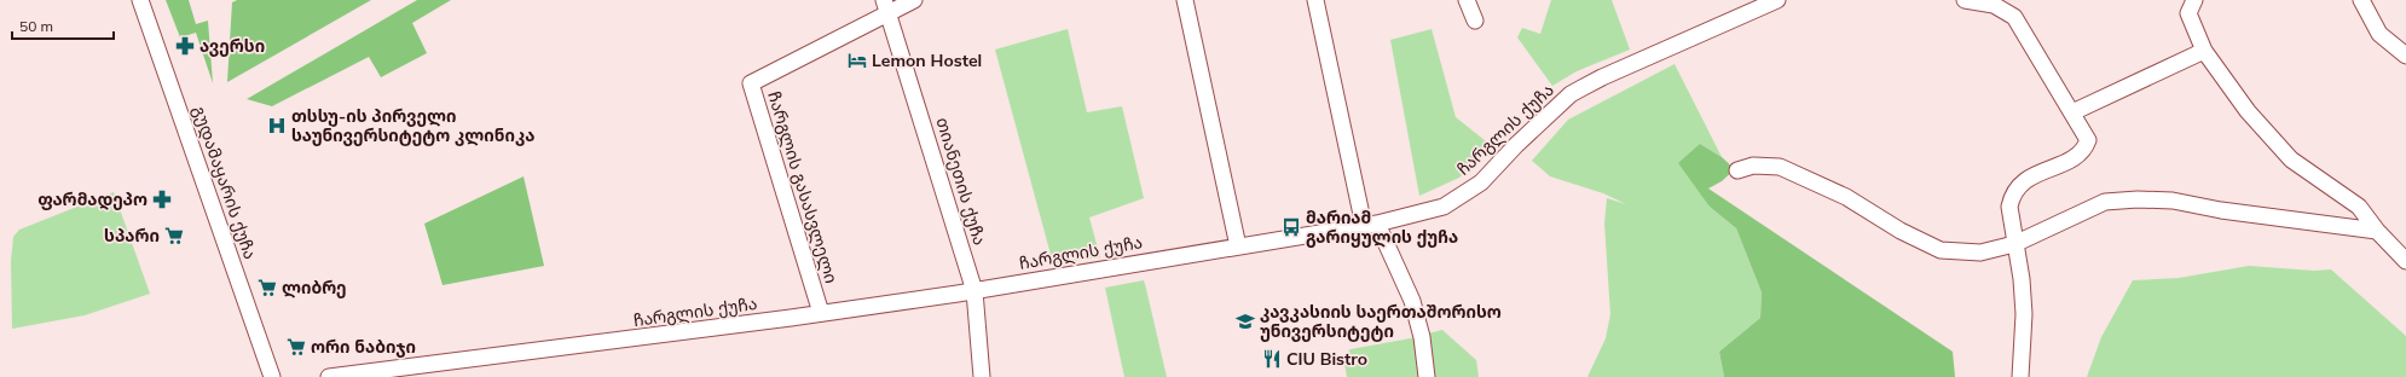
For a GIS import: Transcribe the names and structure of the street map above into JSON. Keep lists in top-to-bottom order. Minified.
{"streets":{"street":["ჩარგლის ქუჩა","თიანეთის ქუჩა","გუდამაყარის ქუჩა","ჩარგლის გასასვლელი"]},"crossings":[["ჩარგლის ქუჩა","თიანეთის ქუჩა"],["ჩარგლის ქუჩა","ჩარგლის გასასვლელი"],["თიანეთის ქუჩა","ჩარგლის გასასვლელი"]],"places":{"pharmacy":["ავერსი","ფარმადეპო"],"hotel":["Lemon Hostel"],"hospital":["თსსუ-ის პირველი საუნივერსიტეტო კლინიკა"],"bus stop":["მარიამ გარიყულის ქუჩა"],"supermarket":["სპარი","ლიბრე","ორი ნაბიჯი"],"school or university":["კავკასიის საერთაშორისო უნივერსიტეტი"],"restaurant":["CIU Bistro"]},"scale_bar":"50 m"}
